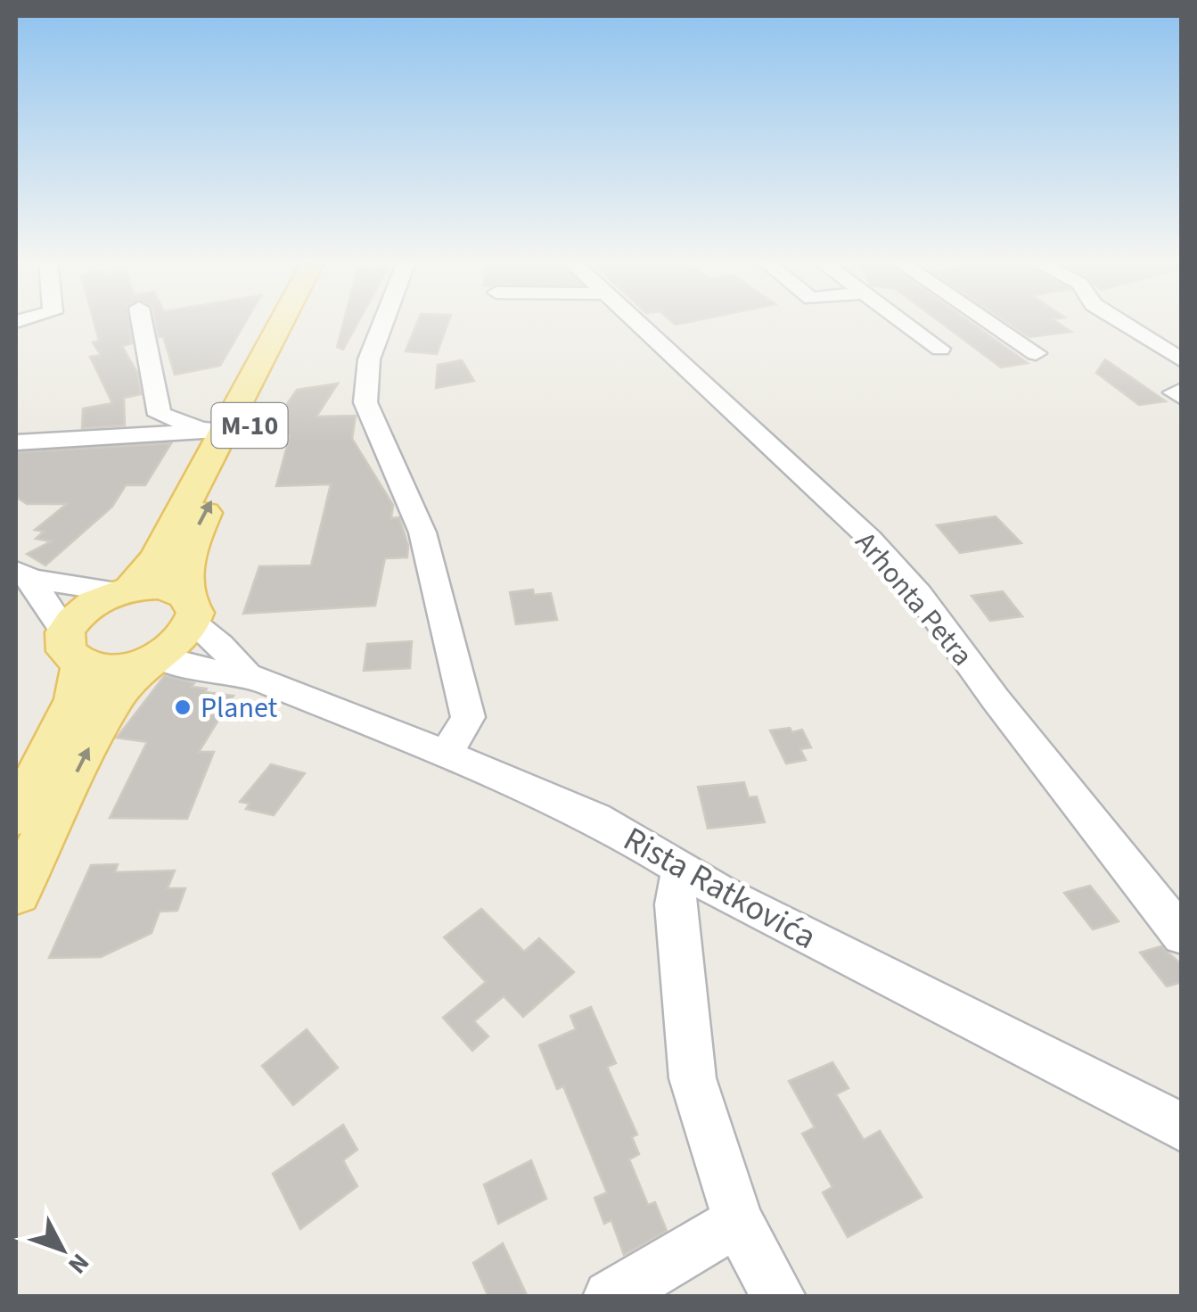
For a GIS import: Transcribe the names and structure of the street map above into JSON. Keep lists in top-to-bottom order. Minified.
{"streets":{"main road":["M-10"],"street":["Arhonta Petra","Rista Ratkovića"]},"crossings":[["M-10","Rista Ratkovića"]],"places":["Planet"],"north":"bottom right"}
